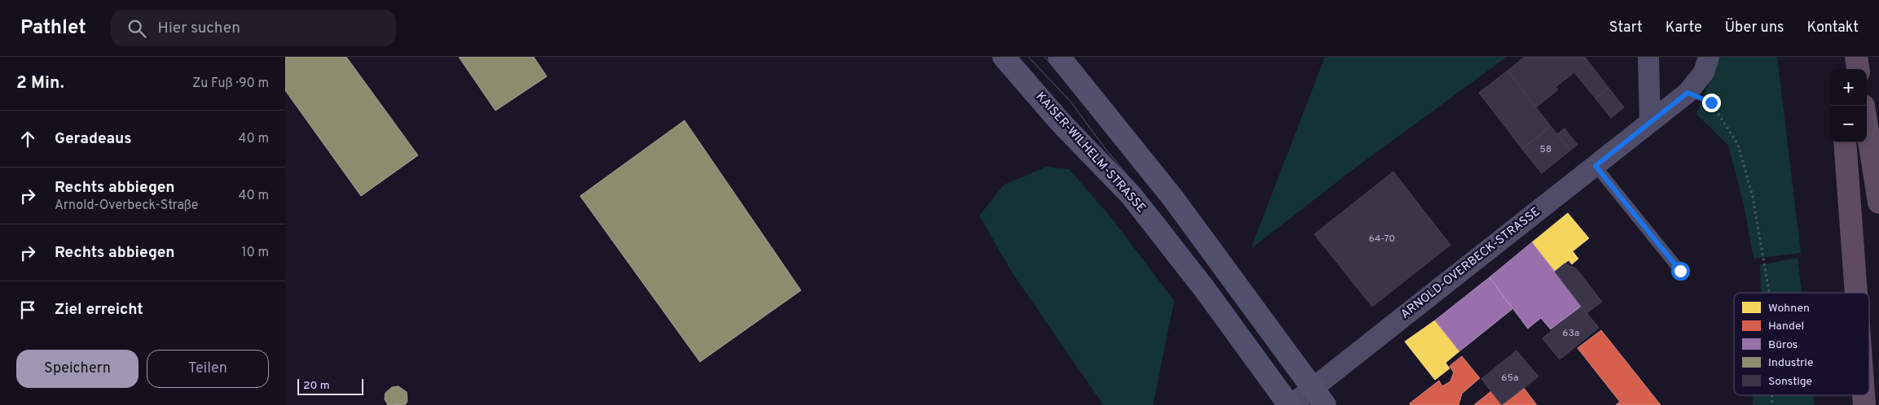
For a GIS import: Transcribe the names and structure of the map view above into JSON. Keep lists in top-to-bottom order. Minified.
{"streets":{"main road":["KAISER-WILHELM-STRASSE"],"street":["ARNOLD-OVERBECK-STRASSE"]},"crossings":[["KAISER-WILHELM-STRASSE","ARNOLD-OVERBECK-STRASSE"]],"house_numbers":["58","64-70","63a","65a"],"legend":["Wohnen","Handel","Büros","Industrie","Sonstige"],"scale_bar":"20 m","page":{"header":"Pathlet","search":"Hier suchen","nav":["Start","Karte","Über uns","Kontakt"],"heading":["2 Min.","Zu Fuß · 90 m"],"map_buttons":["+","−"],"list":[["Geradeaus","40 m"],["Rechts abbiegen","Arnold-Overbeck-Straße","40 m"],["Rechts abbiegen","10 m"],"Ziel erreicht"],"buttons":["Speichern","Teilen"],"scale":"20 m"}}
